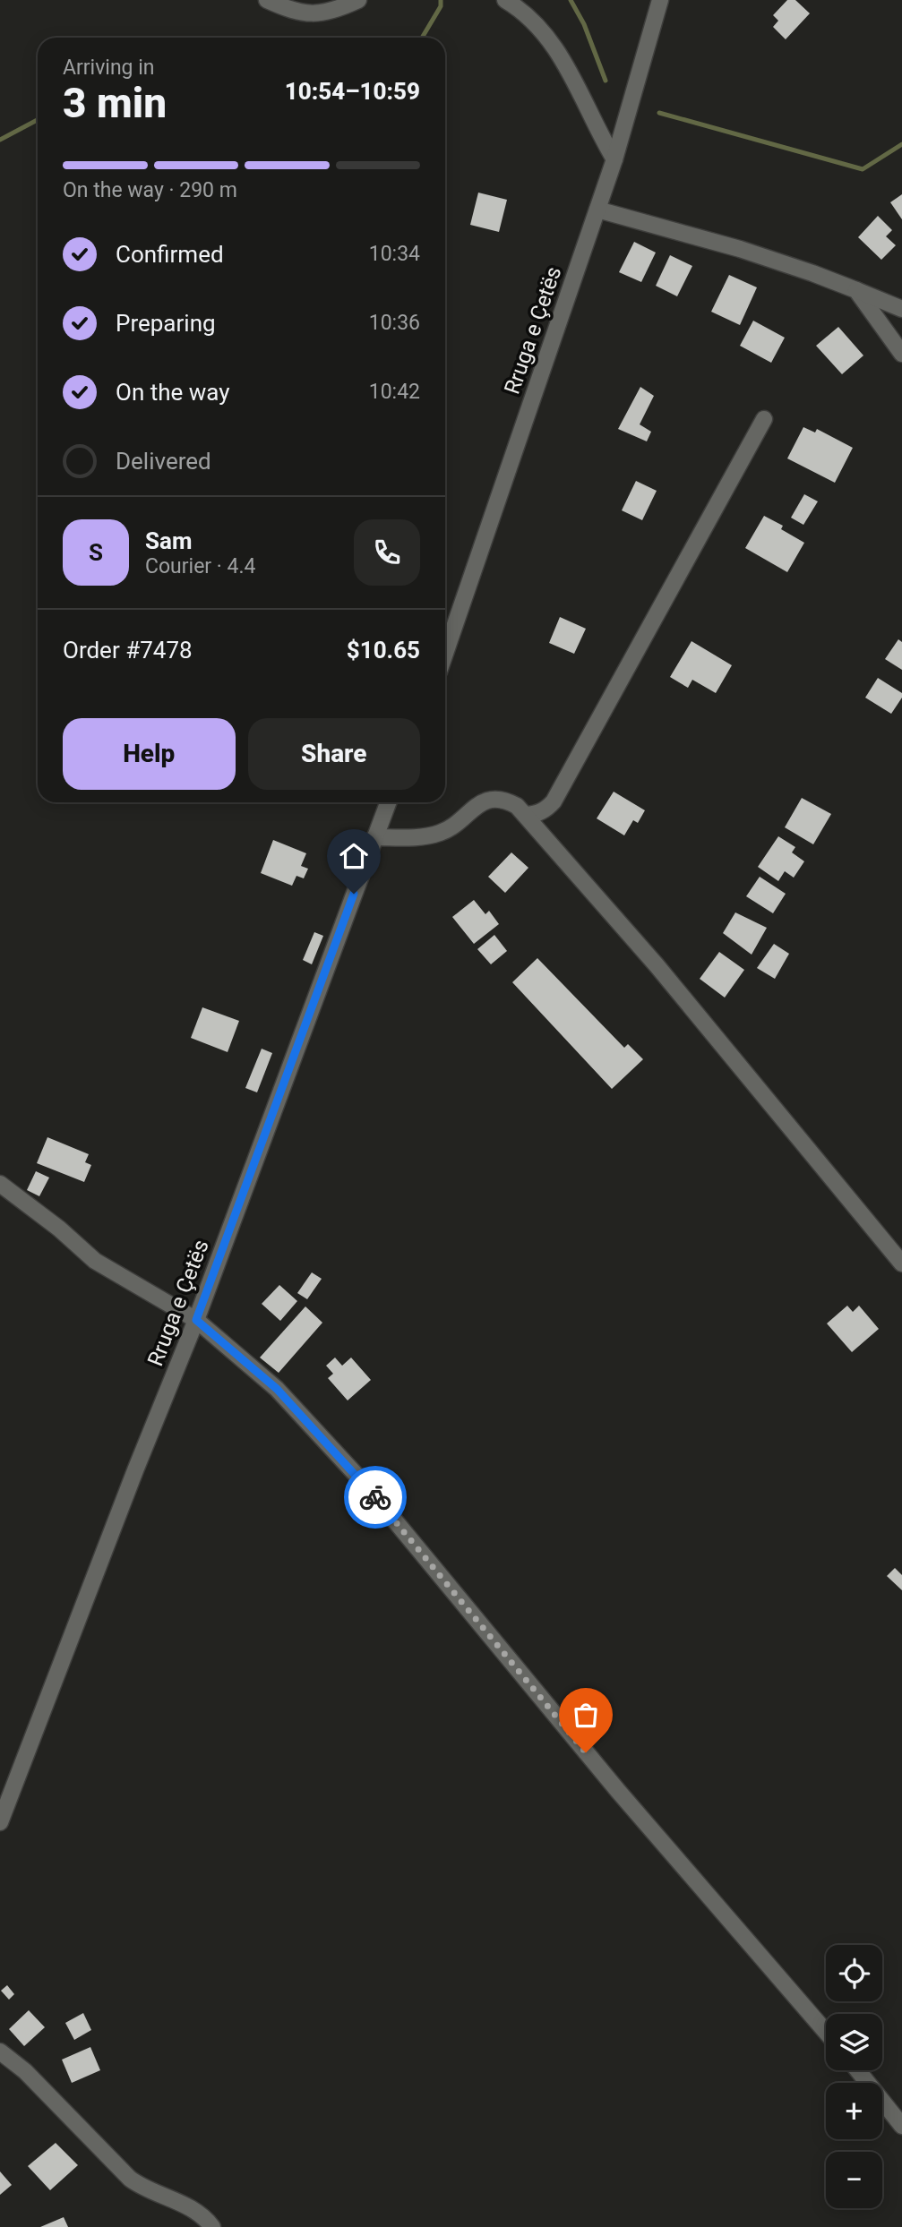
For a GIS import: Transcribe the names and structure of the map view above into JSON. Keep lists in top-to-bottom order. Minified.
{"streets":{"street":["Rruga e Çetës"]},"page":{"heading":["3 min","Arriving in","10:54–10:59"],"panel":["Sam","Courier · 4.4","Order #7478","$10.65"],"bar":"On the way · 290 m","list":[["Confirmed","10:34"],["Preparing","10:36"],["On the way","10:42"],"Delivered"],"round":"S","buttons":["Help","Share"],"map_buttons":["+","−"]}}
